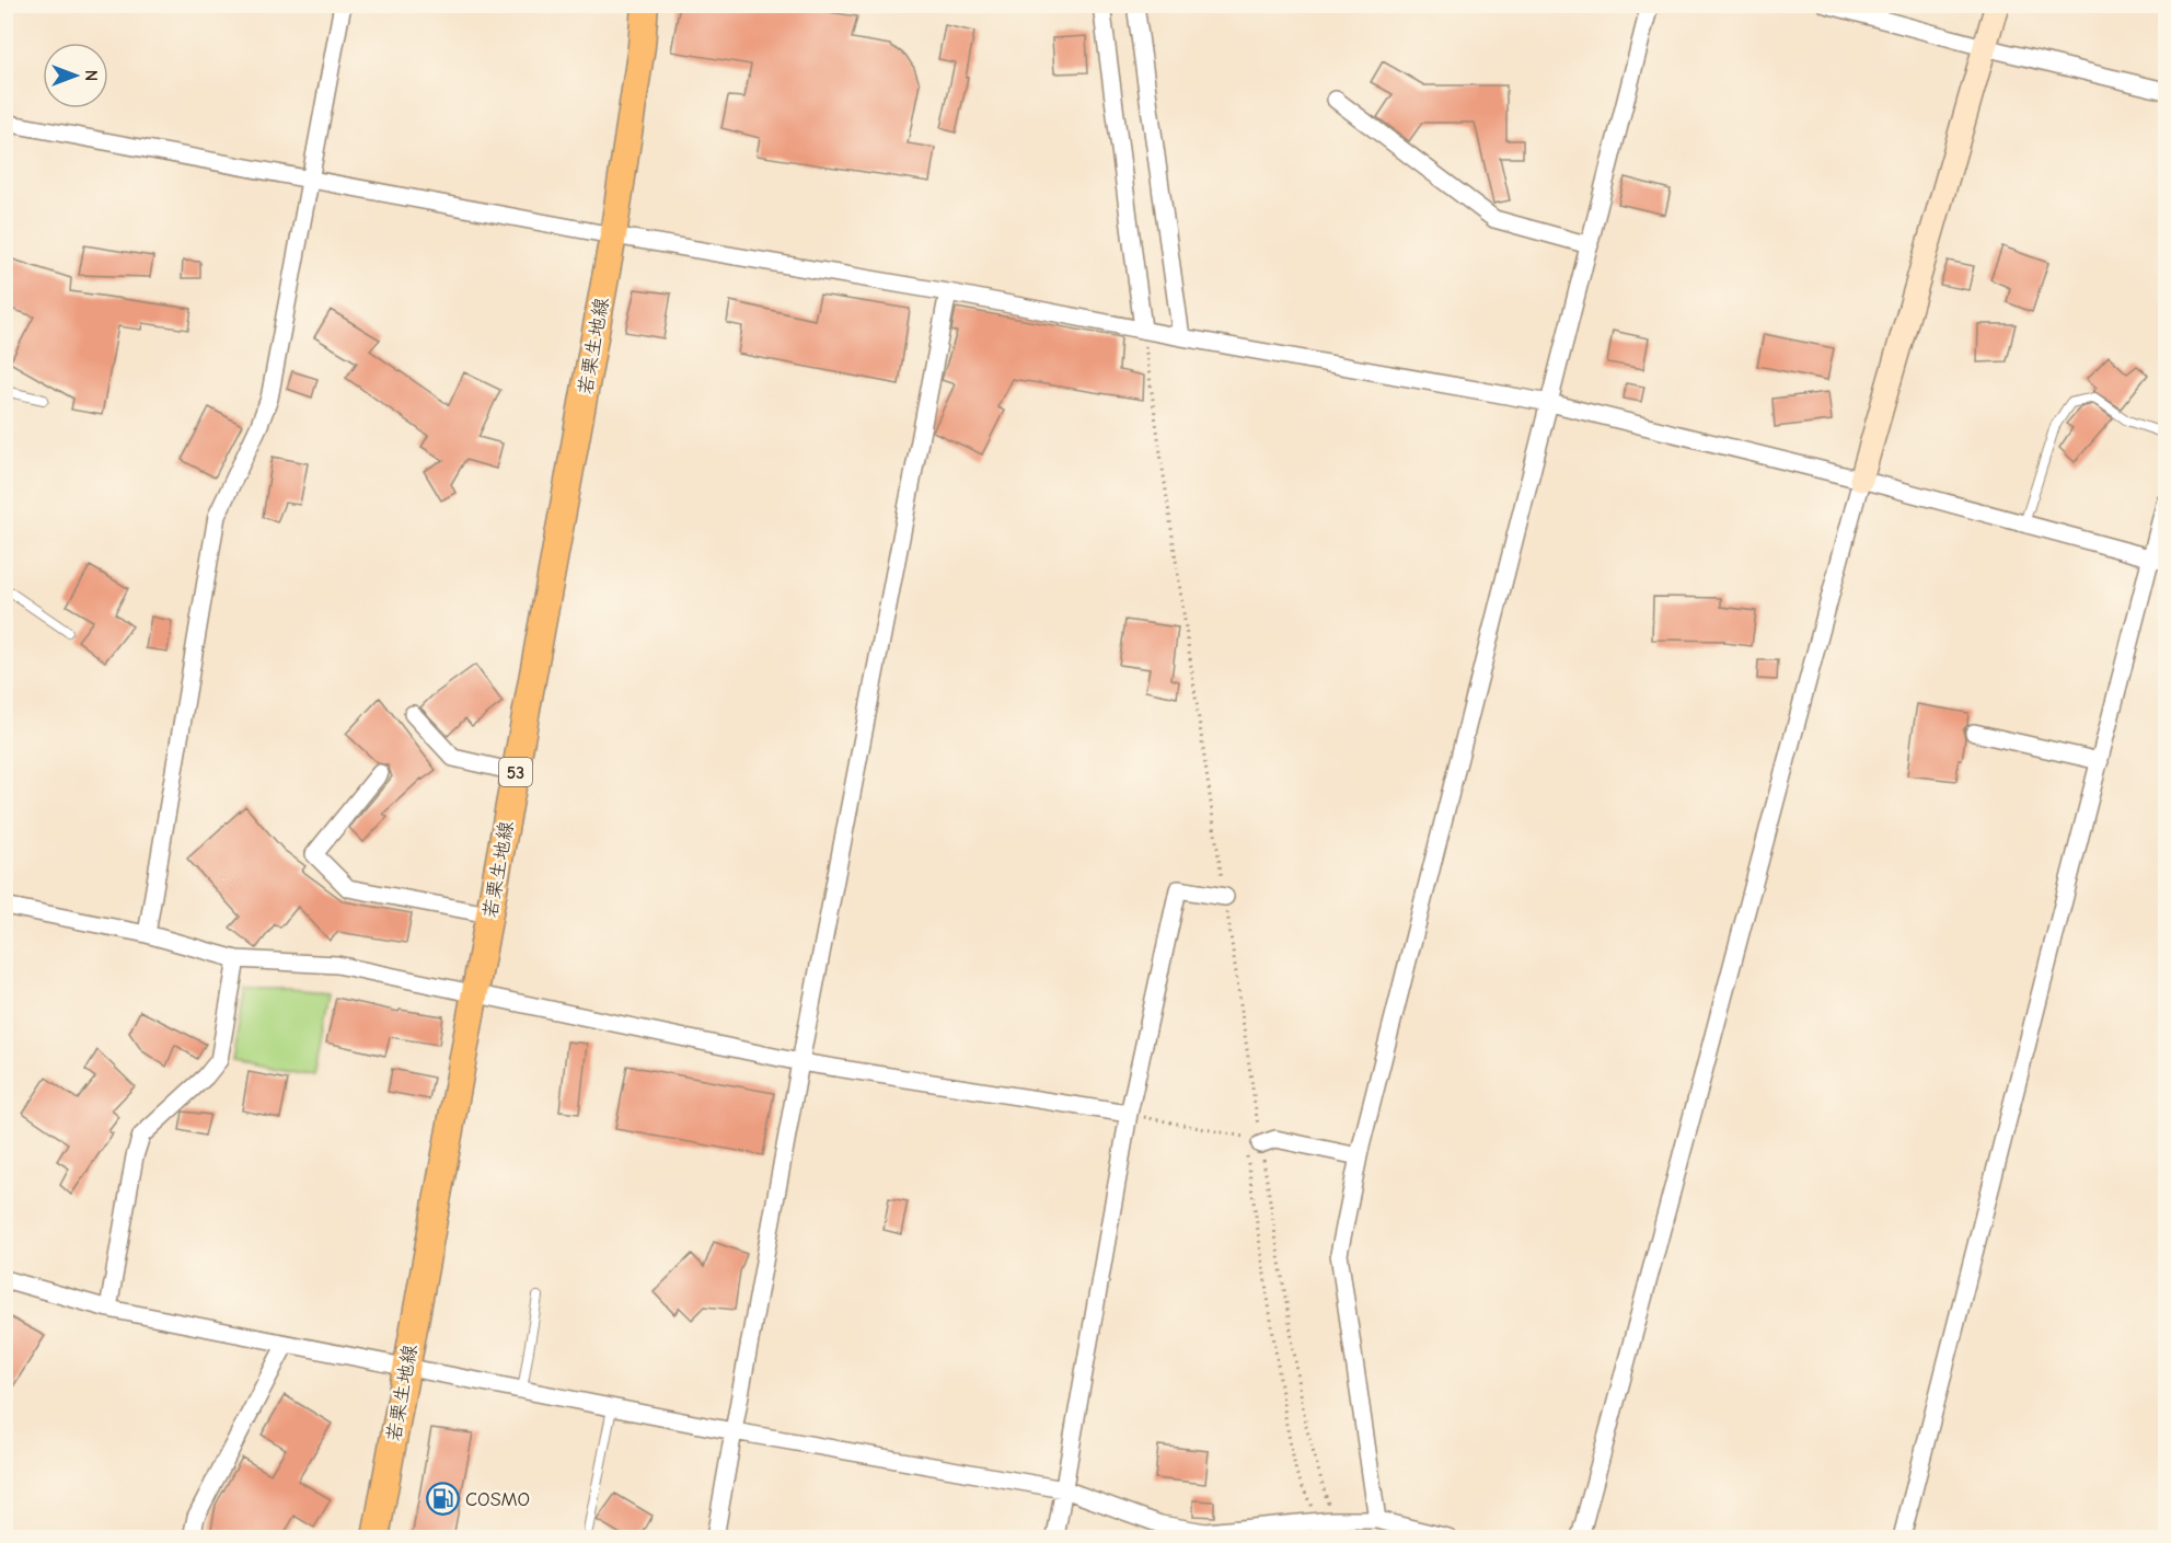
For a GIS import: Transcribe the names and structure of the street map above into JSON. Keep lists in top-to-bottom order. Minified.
{"streets":{"main road":["若栗生地線","53"]},"places":{"fuel station":["COSMO"]},"north":"right"}
